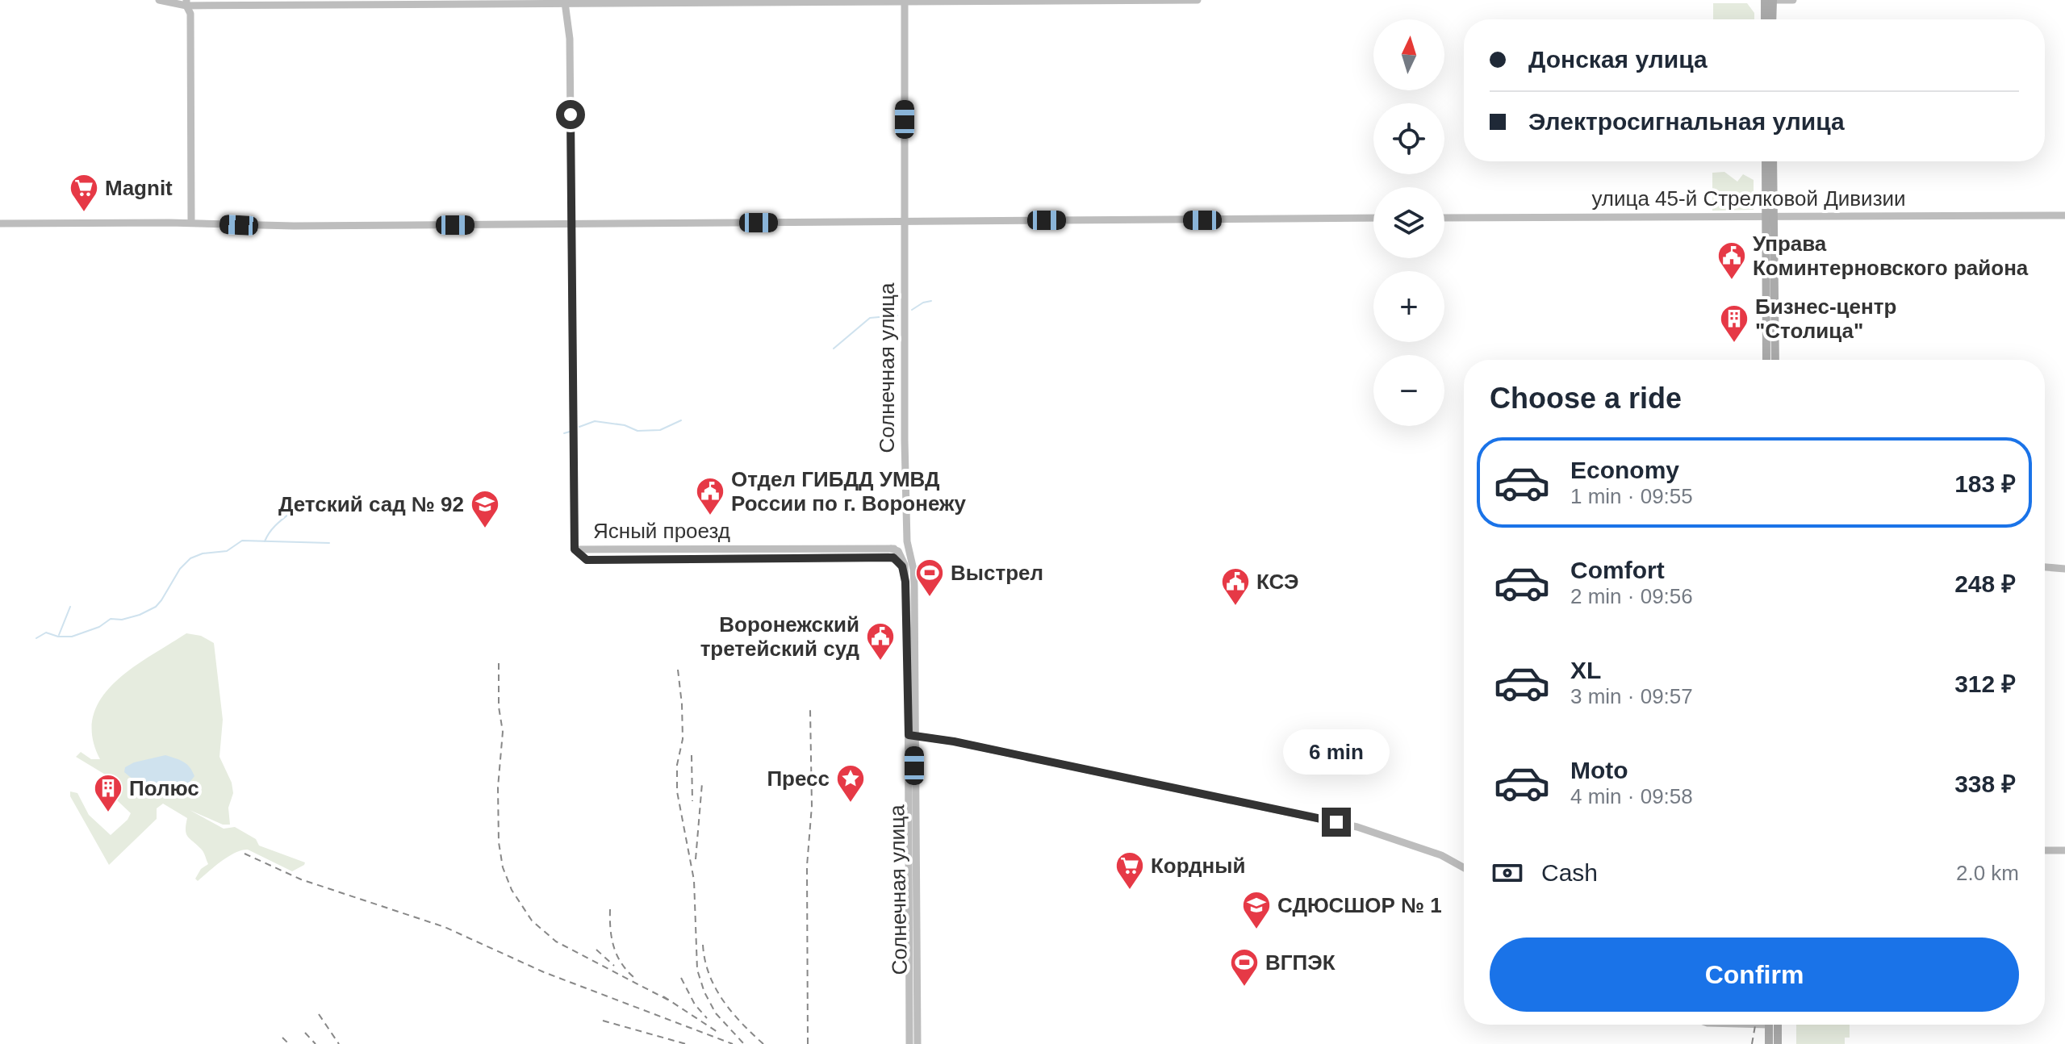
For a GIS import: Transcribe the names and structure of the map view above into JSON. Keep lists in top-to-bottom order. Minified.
{"streets":{"main road":["улица 45-й Стрелковой Дивизии","Солнечная улица","Ясный проезд"]},"crossings":[["Солнечная улица","Ясный проезд"]],"places":{"supermarket":["Magnit","Кордный"],"public building":["Управа Коминтерновского района","Отдел ГИБДД УМВД России по г. Воронежу","КСЭ","Воронежский третейский суд"],"building":["Бизнес-центр \"Столица\"","Полюс"],"school or university":["Детский сад № 92","СДЮСШОР № 1"],"sports":["Выстрел","ВГПЭК"],"place":["Пресс"]},"north":"top","page":{"map_buttons":["+","−"],"banner":["Донская улица","Электросигнальная улица"],"heading":"Choose a ride","list":[{"name":"Economy","note":"1 min · 09:55","value":"183 ₽"},{"name":"Comfort","note":"2 min · 09:56","value":"248 ₽"},{"name":"XL","note":"3 min · 09:57","value":"312 ₽"},{"name":"Moto","note":"4 min · 09:58","value":"338 ₽"}],"bubble":"6 min","pay":["Cash","2.0 km"],"buttons":"Confirm"}}
